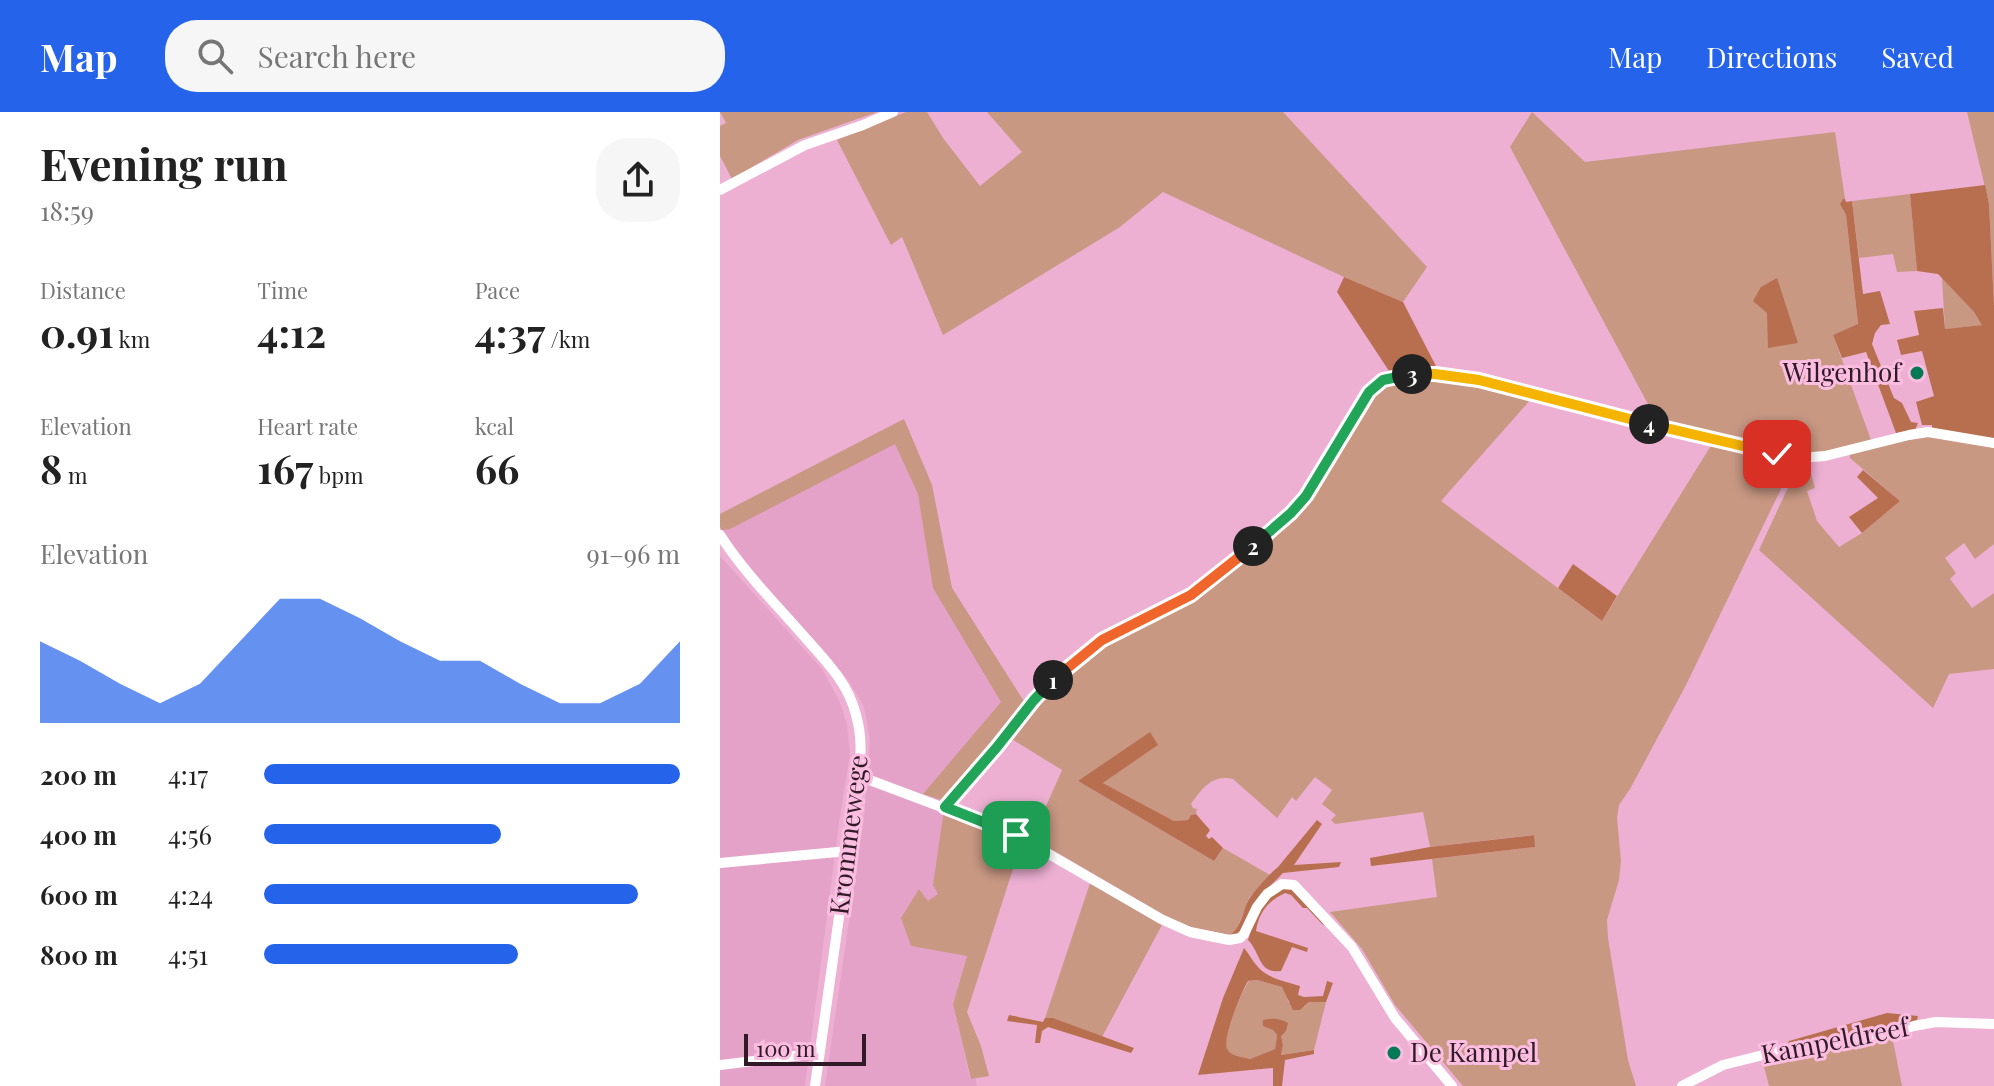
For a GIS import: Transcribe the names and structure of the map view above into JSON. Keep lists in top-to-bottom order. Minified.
{"streets":{"street":["Krommewege","Kampeldreef"]},"places":["Wilgenhof","De Kampel"],"scale_bar":"100 m","page":{"header":"Map","search":"Search here","nav":["Map","Directions","Saved"],"heading":["Evening run","18:59"],"stats":[["Distance","0.91 km"],["Time","4:12"],["Pace","4:37 /km"],["Elevation","8 m"],["Heart rate","167 bpm"],["kcal","66"]],"pins":["3","4","2","1"],"chart":["Elevation","91–96 m"],"list":[{"name":"200 m","note":"4:17"},{"name":"400 m","note":"4:56"},{"name":"600 m","note":"4:24"},{"name":"800 m","note":"4:51"}],"scale":"100 m"}}
